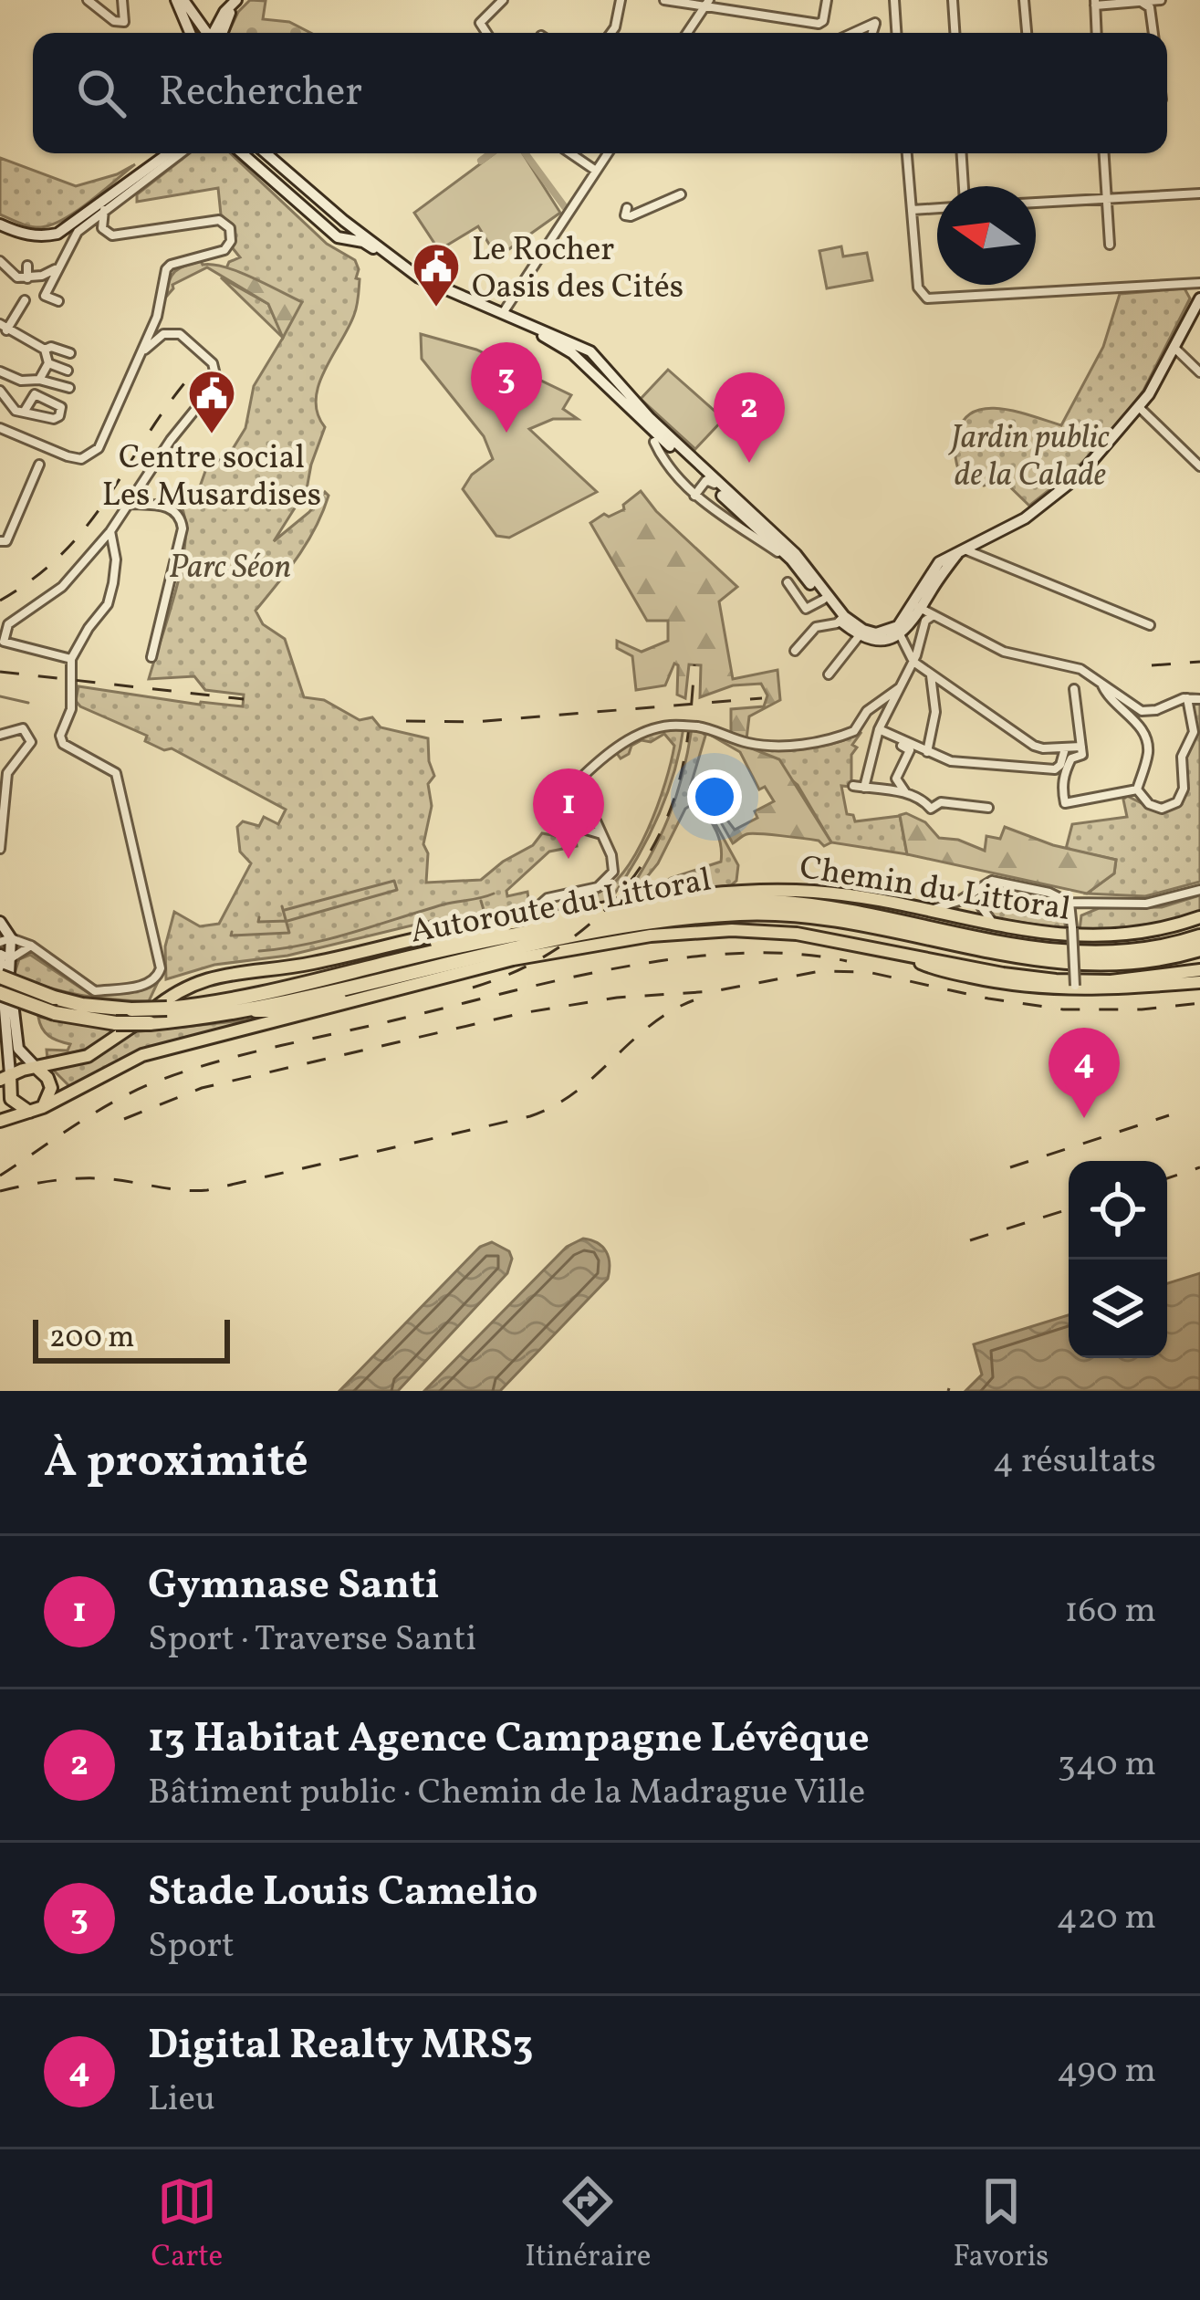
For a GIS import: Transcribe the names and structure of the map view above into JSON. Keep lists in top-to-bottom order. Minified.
{"streets":{"highway":["Autoroute du Littoral"],"main road":["Chemin du Littoral"]},"parks":["Jardin public de la Calade","Parc Séon"],"places":{"public building":["Le Rocher Oasis des Cités","Centre social Les Musardises"]},"scale_bar":"200 m","north":"left","page":{"search":"Rechercher","pins":["3","2","1","4"],"scale":"200 m","heading":["À proximité","4 résultats"],"list":[{"mark":"1","name":"Gymnase Santi","note":"Sport · Traverse Santi","value":"160 m"},{"mark":"2","name":"13 Habitat Agence Campagne Lévêque","note":"Bâtiment public · Chemin de la Madrague Ville","value":"340 m"},{"mark":"3","name":"Stade Louis Camelio","note":"Sport","value":"420 m"},{"mark":"4","name":"Digital Realty MRS3","note":"Lieu","value":"490 m"}],"nav":["Carte","Itinéraire","Favoris"]}}
